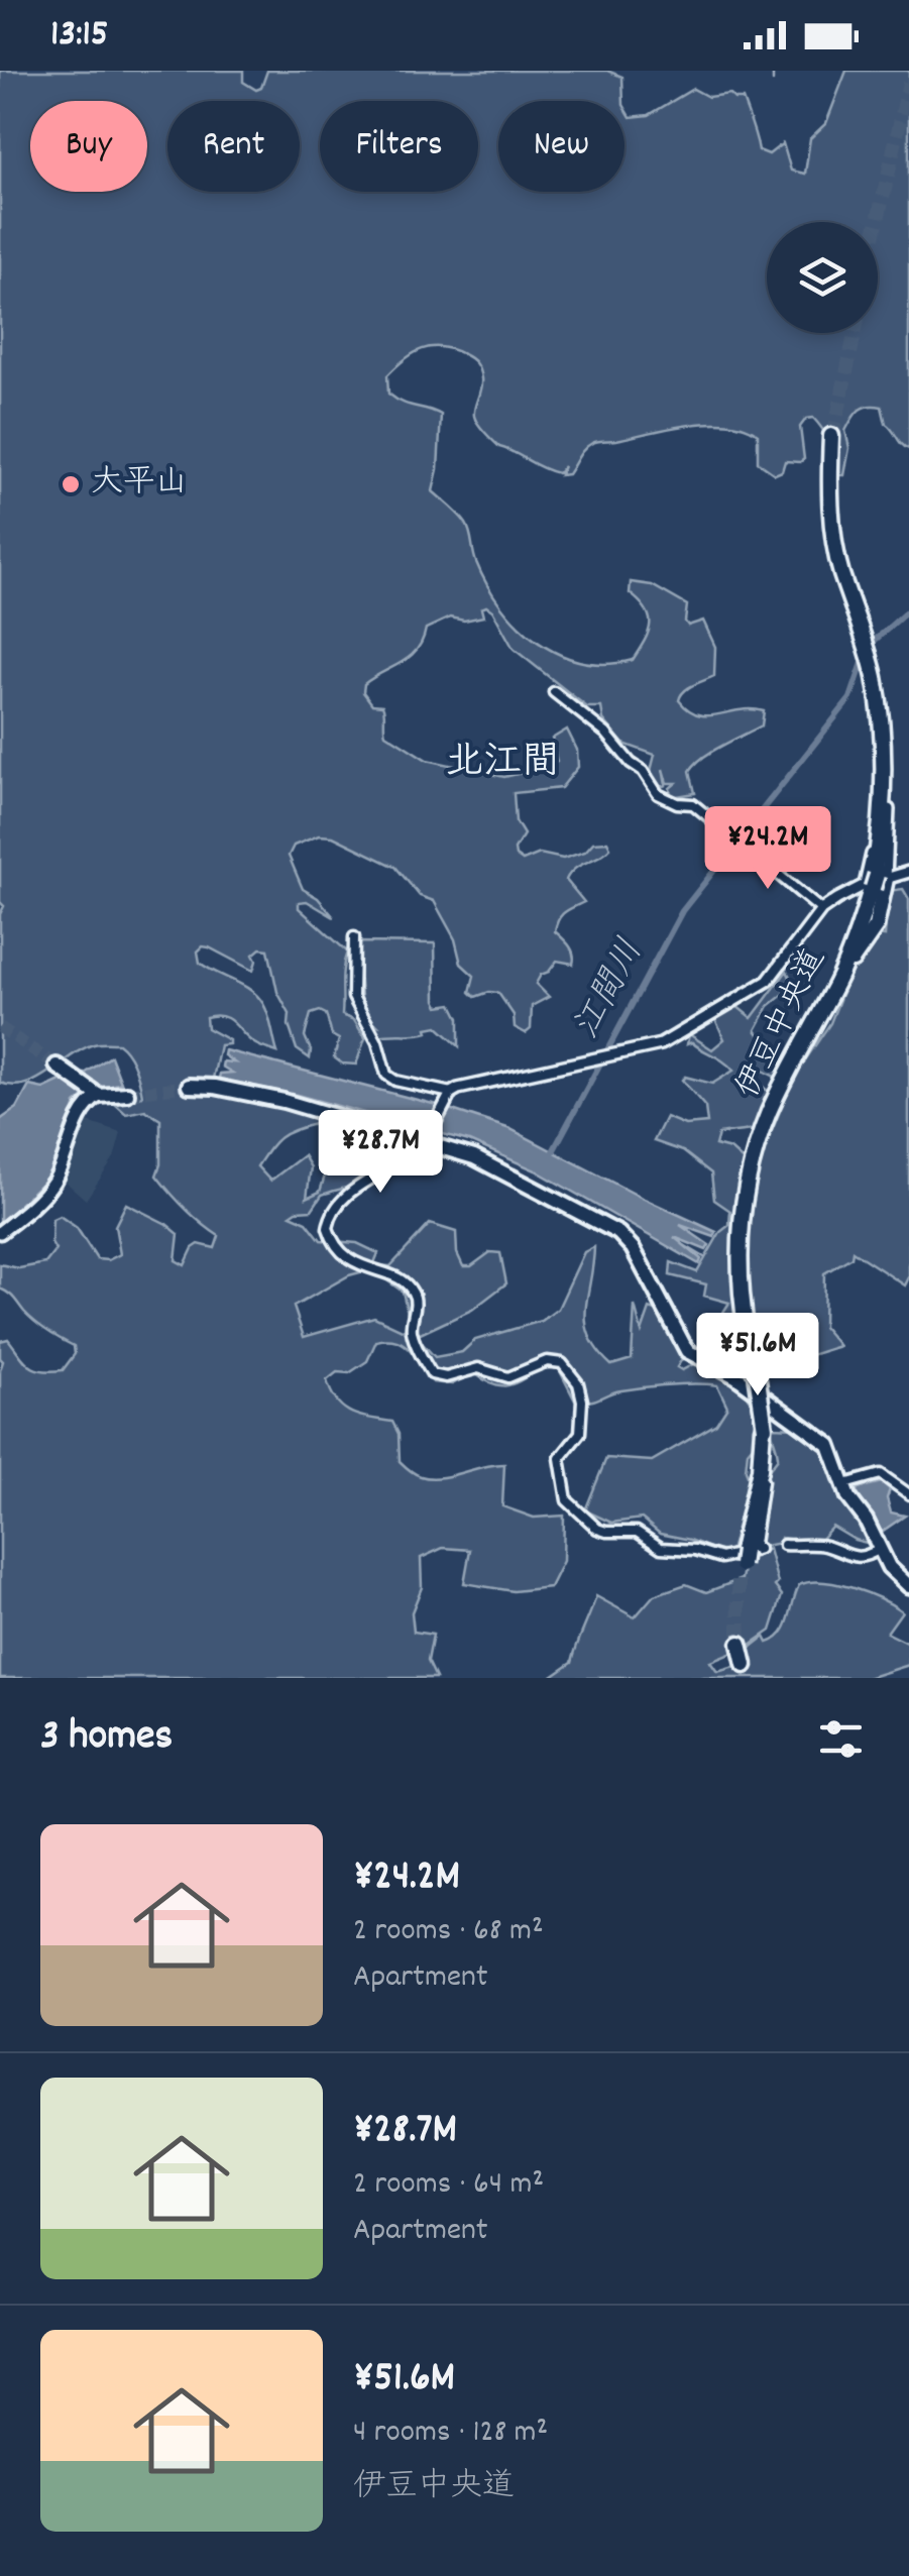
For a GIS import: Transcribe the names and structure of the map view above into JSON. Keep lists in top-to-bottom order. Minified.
{"streets":{"highway":["伊豆中央道"]},"districts":["北江間"],"water":["江間川"],"places":["大平山"],"page":{"status":"13:15","chip":["Buy","Rent","Filters","New"],"price":["¥24.2M","¥28.7M","¥51.6M"],"heading":"3 homes","list":[{"name":"¥24.2M","note":"2 rooms · 68 m² · Apartment"},{"name":"¥28.7M","note":"2 rooms · 64 m² · Apartment"},{"name":"¥51.6M","note":"4 rooms · 128 m² · 伊豆中央道"}]}}
